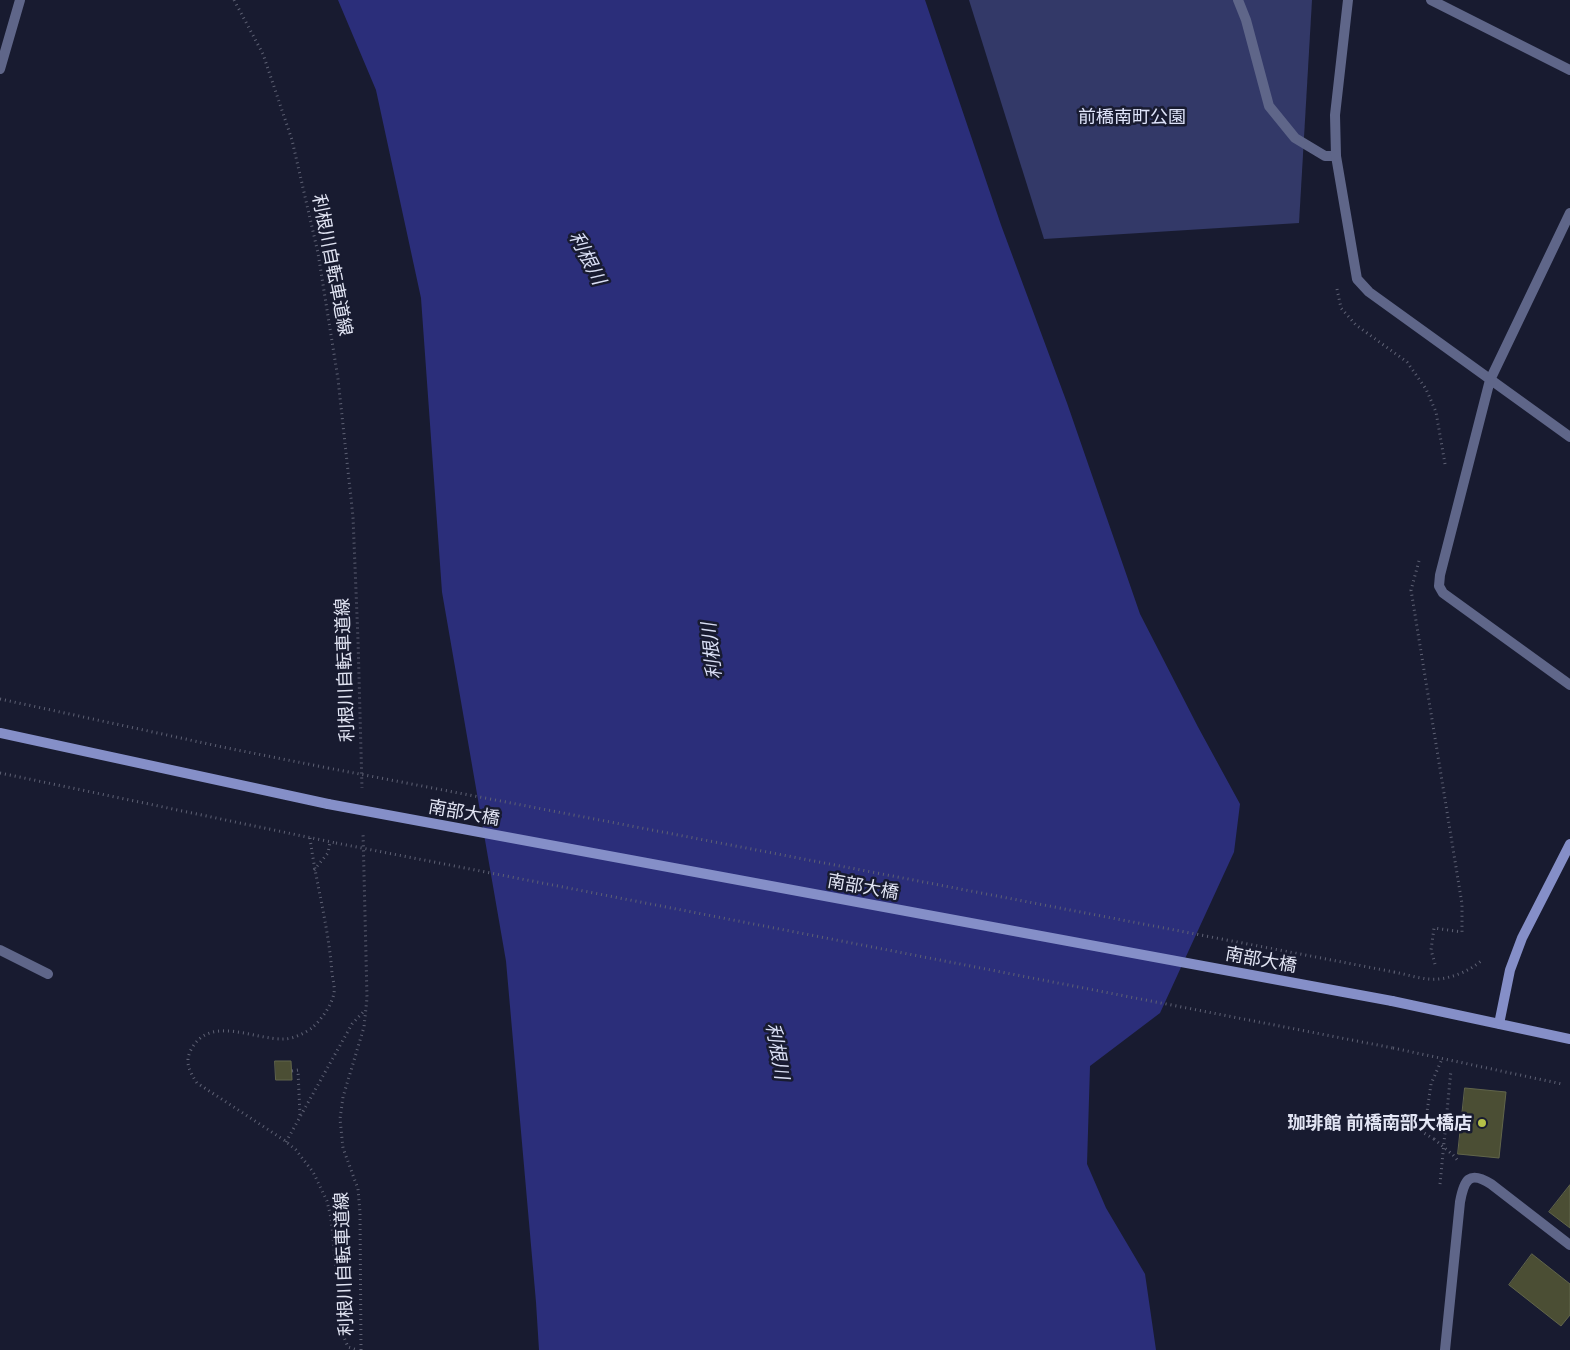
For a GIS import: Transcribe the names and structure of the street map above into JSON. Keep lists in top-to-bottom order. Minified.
{"streets":{"street":["南部大橋"],"path":["利根川自転車道線"]},"water":["利根川"],"parks":["前橋南町公園"],"places":["珈琲館 前橋南部大橋店"]}
